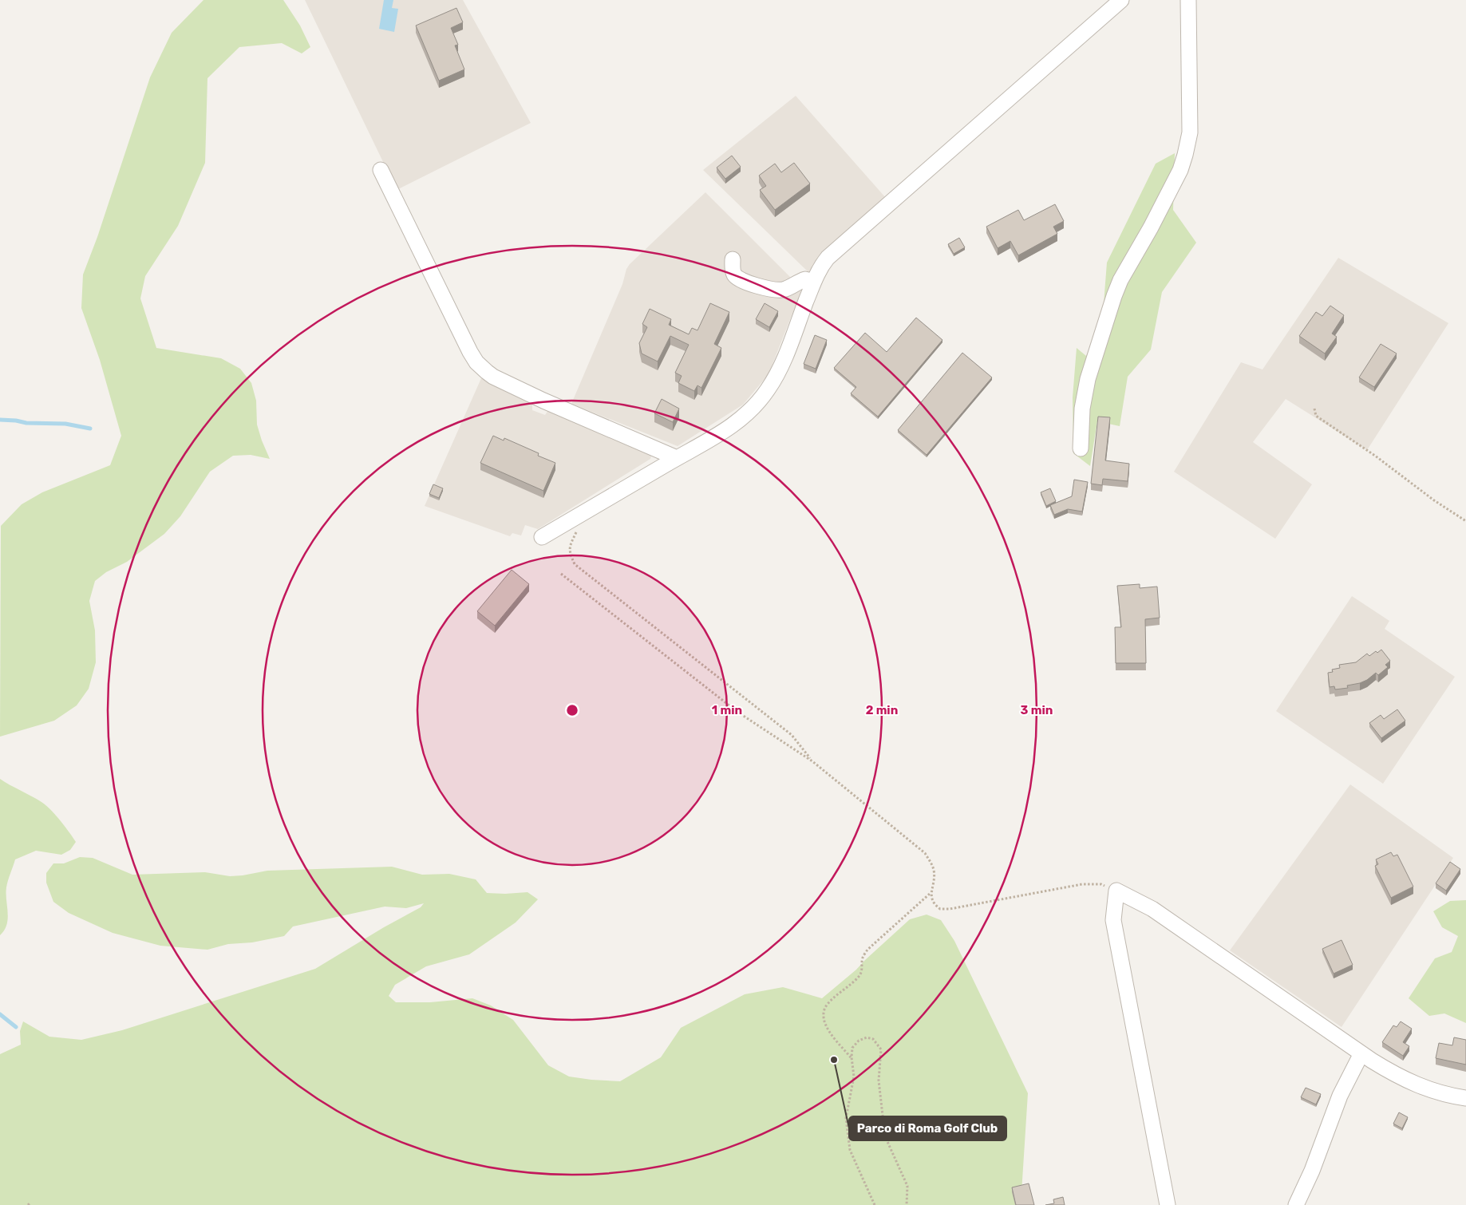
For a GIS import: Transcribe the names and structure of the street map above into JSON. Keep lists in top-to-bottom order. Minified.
{"places":["Parco di Roma Golf Club"],"rings":["1 min","2 min","3 min"]}
